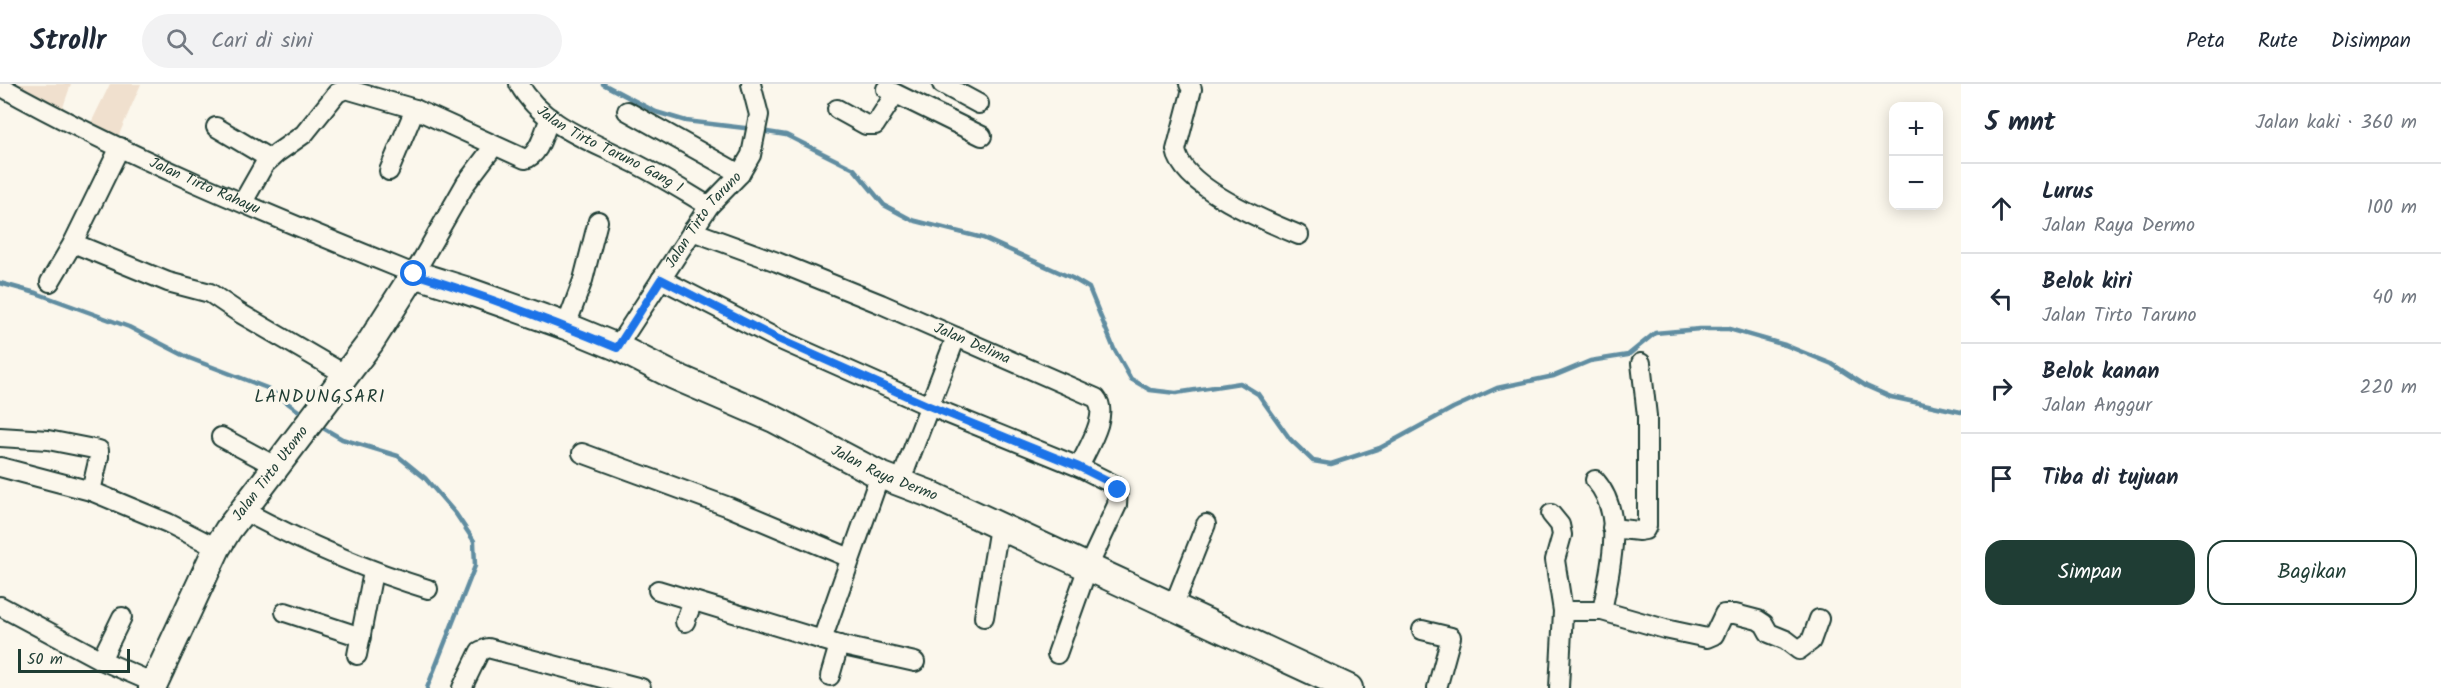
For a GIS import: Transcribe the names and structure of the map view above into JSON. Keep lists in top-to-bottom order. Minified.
{"streets":{"street":["Jalan Tirto Taruno Gang 1","Jalan Tirto Rahayu","Jalan Tirto Taruno","Jalan Delima","Jalan Raya Dermo","Jalan Tirto Utomo"]},"crossings":[["Jalan Tirto Taruno Gang 1","Jalan Tirto Taruno"],["Jalan Tirto Rahayu","Jalan Raya Dermo"],["Jalan Tirto Rahayu","Jalan Tirto Utomo"],["Jalan Tirto Taruno","Jalan Delima"],["Jalan Tirto Taruno","Jalan Raya Dermo"],["Jalan Raya Dermo","Jalan Tirto Utomo"]],"districts":["LANDUNGSARI"],"scale_bar":"50 m","page":{"header":"Strollr","search":"Cari di sini","nav":["Peta","Rute","Disimpan"],"heading":["5 mnt","Jalan kaki · 360 m"],"map_buttons":["+","−"],"list":[["Lurus","Jalan Raya Dermo","100 m"],["Belok kiri","Jalan Tirto Taruno","40 m"],["Belok kanan","Jalan Anggur","220 m"],"Tiba di tujuan"],"buttons":["Simpan","Bagikan"],"scale":"50 m"}}
